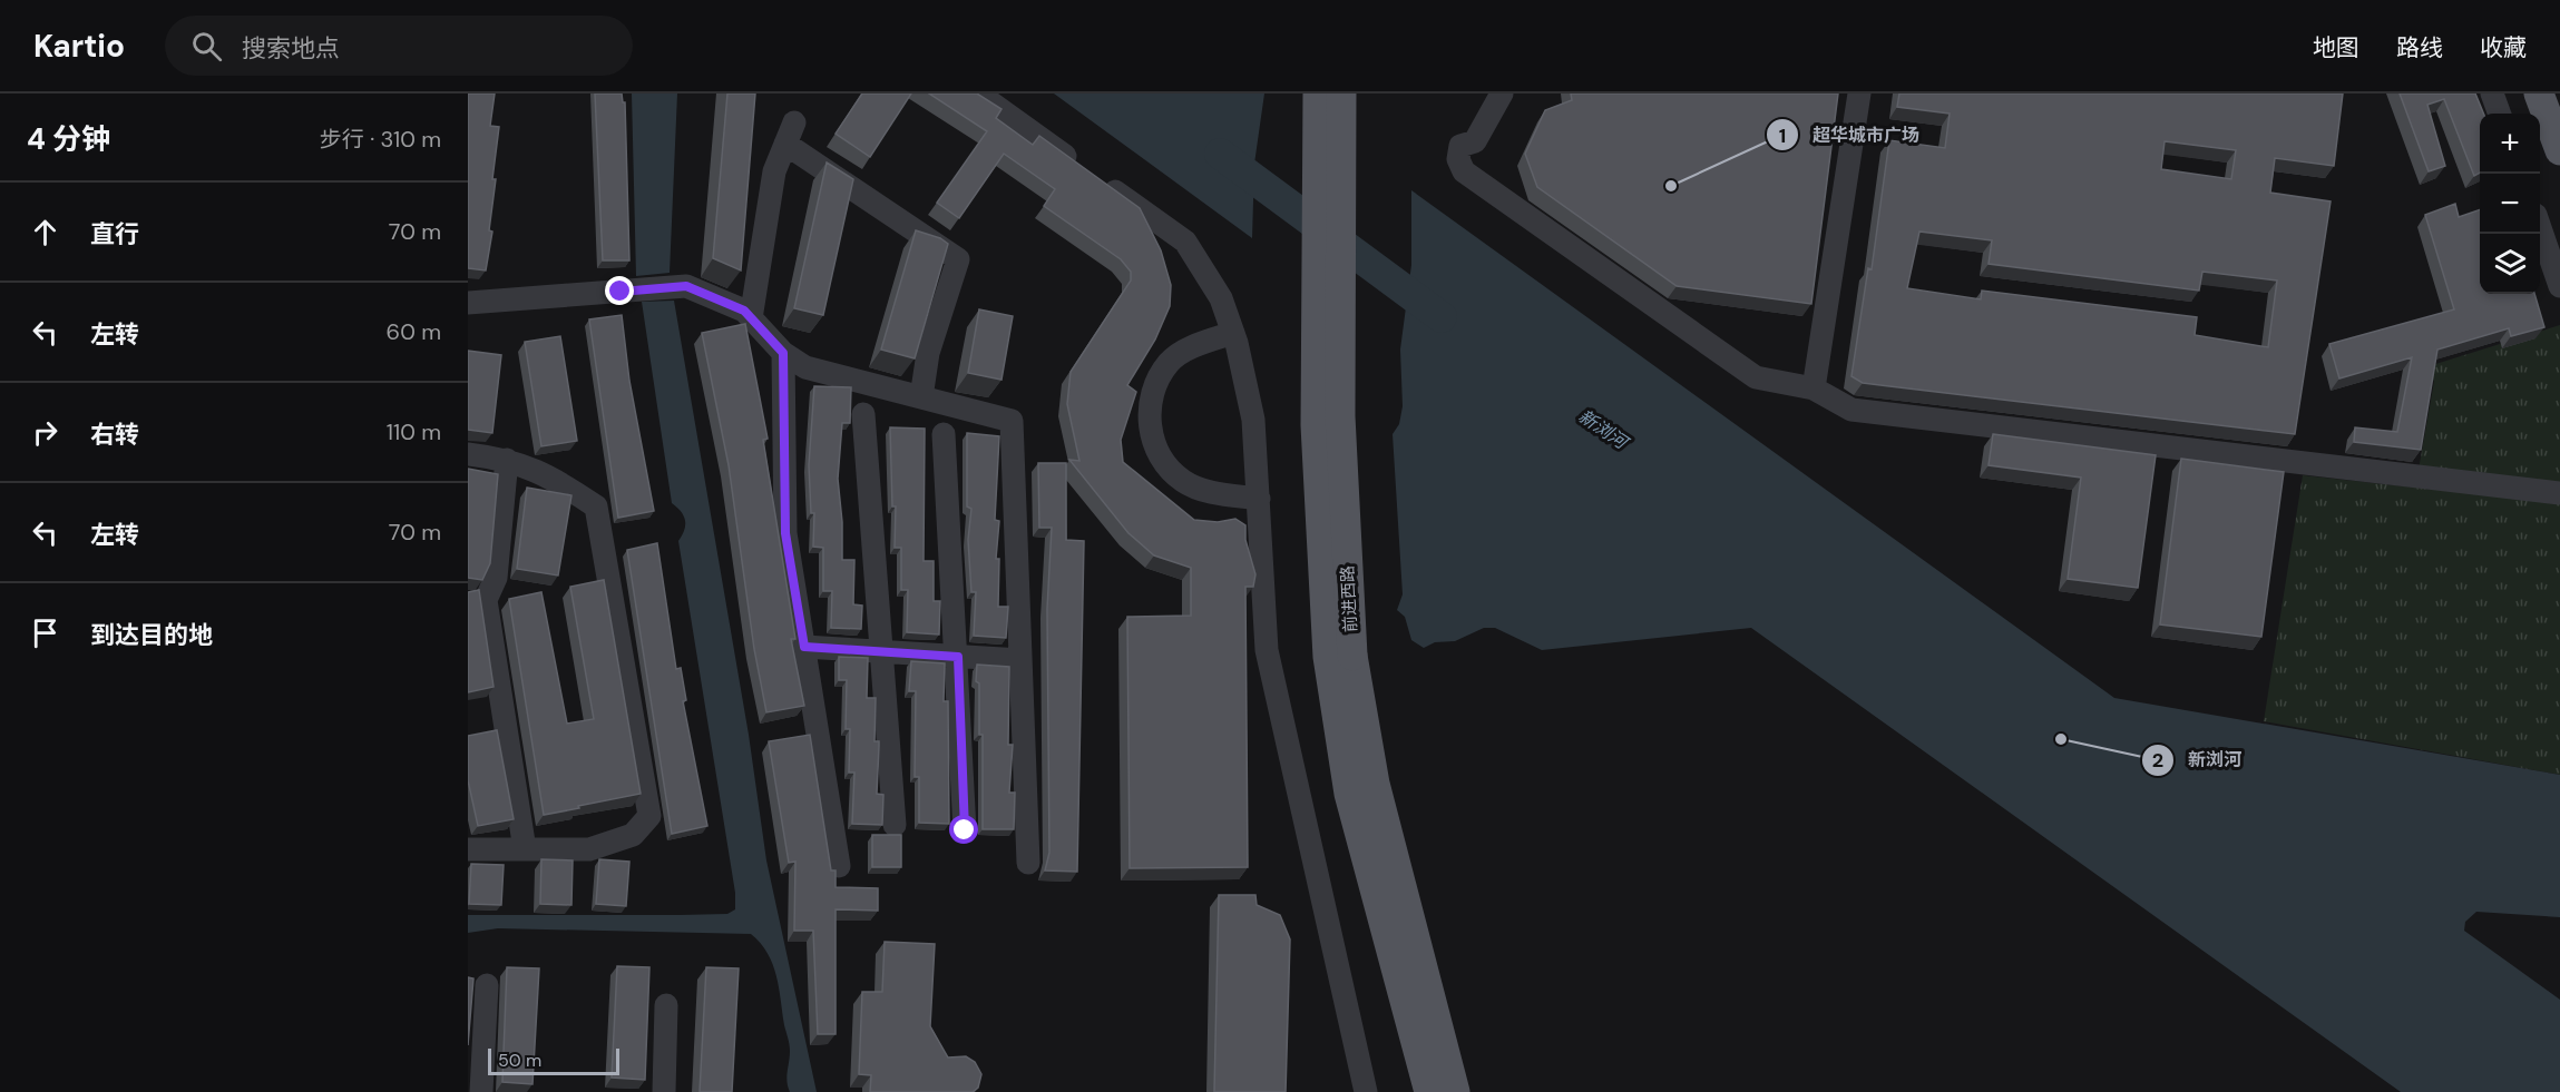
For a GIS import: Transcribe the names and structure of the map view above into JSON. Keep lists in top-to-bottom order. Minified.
{"streets":{"main road":["前进西路"]},"water":["新浏河"],"places":["超华城市广场","新浏河"],"scale_bar":"50 m","page":{"header":"Kartio","search":"搜索地点","nav":["地图","路线","收藏"],"heading":["4 分钟","步行 · 310 m"],"map_buttons":["+","−"],"list":[["直行","70 m"],["左转","60 m"],["右转","110 m"],["左转","70 m"],"到达目的地"],"scale":"50 m"}}
